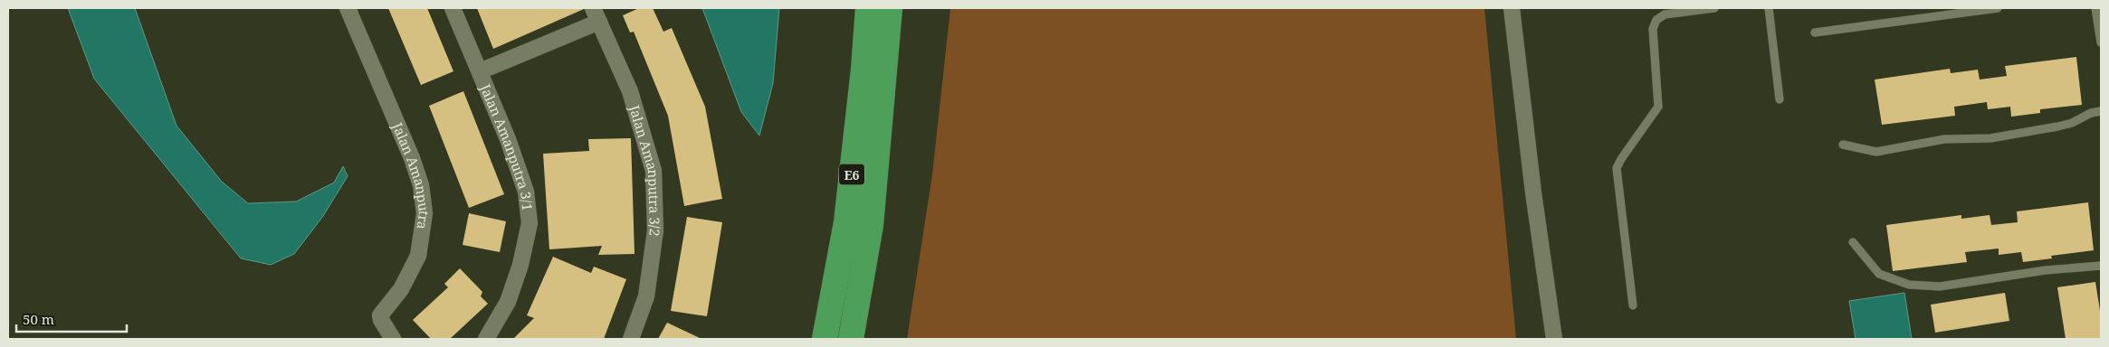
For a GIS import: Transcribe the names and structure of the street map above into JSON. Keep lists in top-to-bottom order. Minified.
{"streets":{"highway":["E6"],"street":["Jalan Amanputra 3/1","Jalan Amanputra 3/2","Jalan Amanputra"]},"scale_bar":"50 m"}
